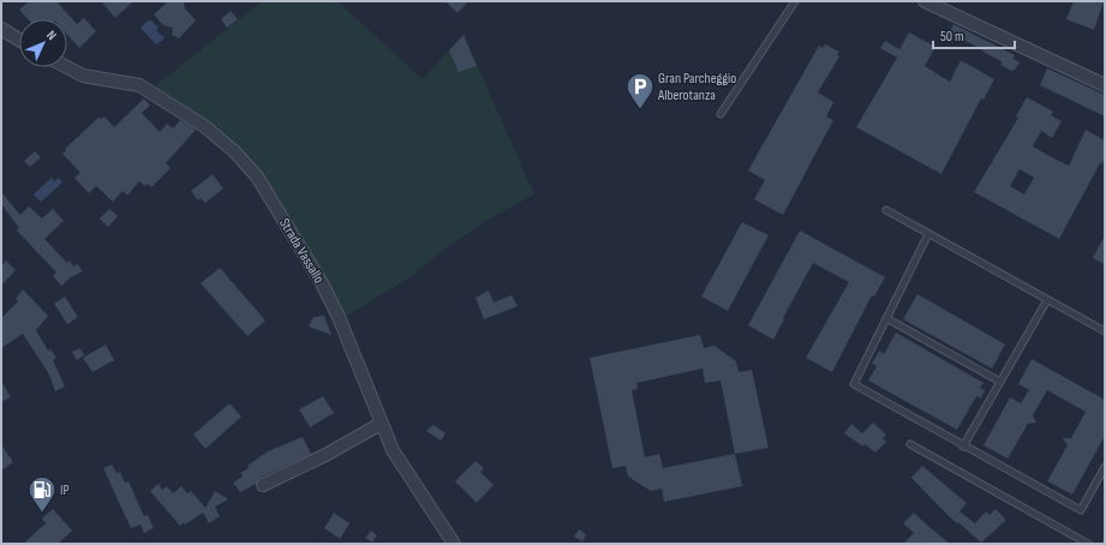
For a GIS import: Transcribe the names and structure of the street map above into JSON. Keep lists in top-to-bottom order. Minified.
{"streets":{"street":["Strada Vassallo"]},"places":{"parking":["Gran Parcheggio Alberotanza"],"fuel station":["IP"]},"scale_bar":"50 m","north":"top right"}
